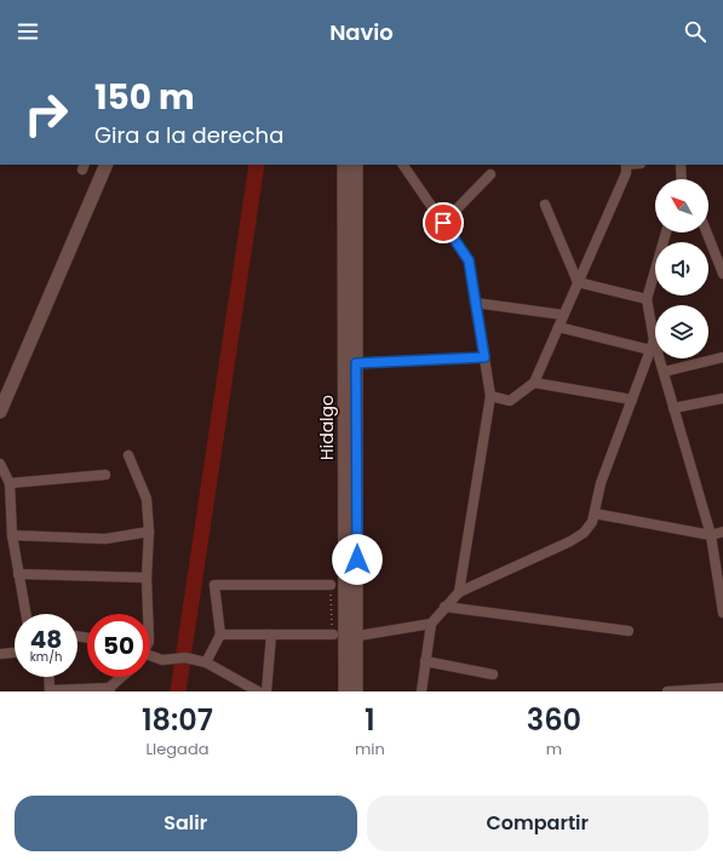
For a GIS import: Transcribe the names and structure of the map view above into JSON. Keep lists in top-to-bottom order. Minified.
{"streets":{"main road":["Hidalgo"]},"north":"top left","page":{"header":"Navio","turn":["150 m","Gira a la derecha"],"speed":"48 km/h","limit":"50","eta":["18:07","Llegada","1","min","360","m"],"buttons":["Salir","Compartir"]}}
